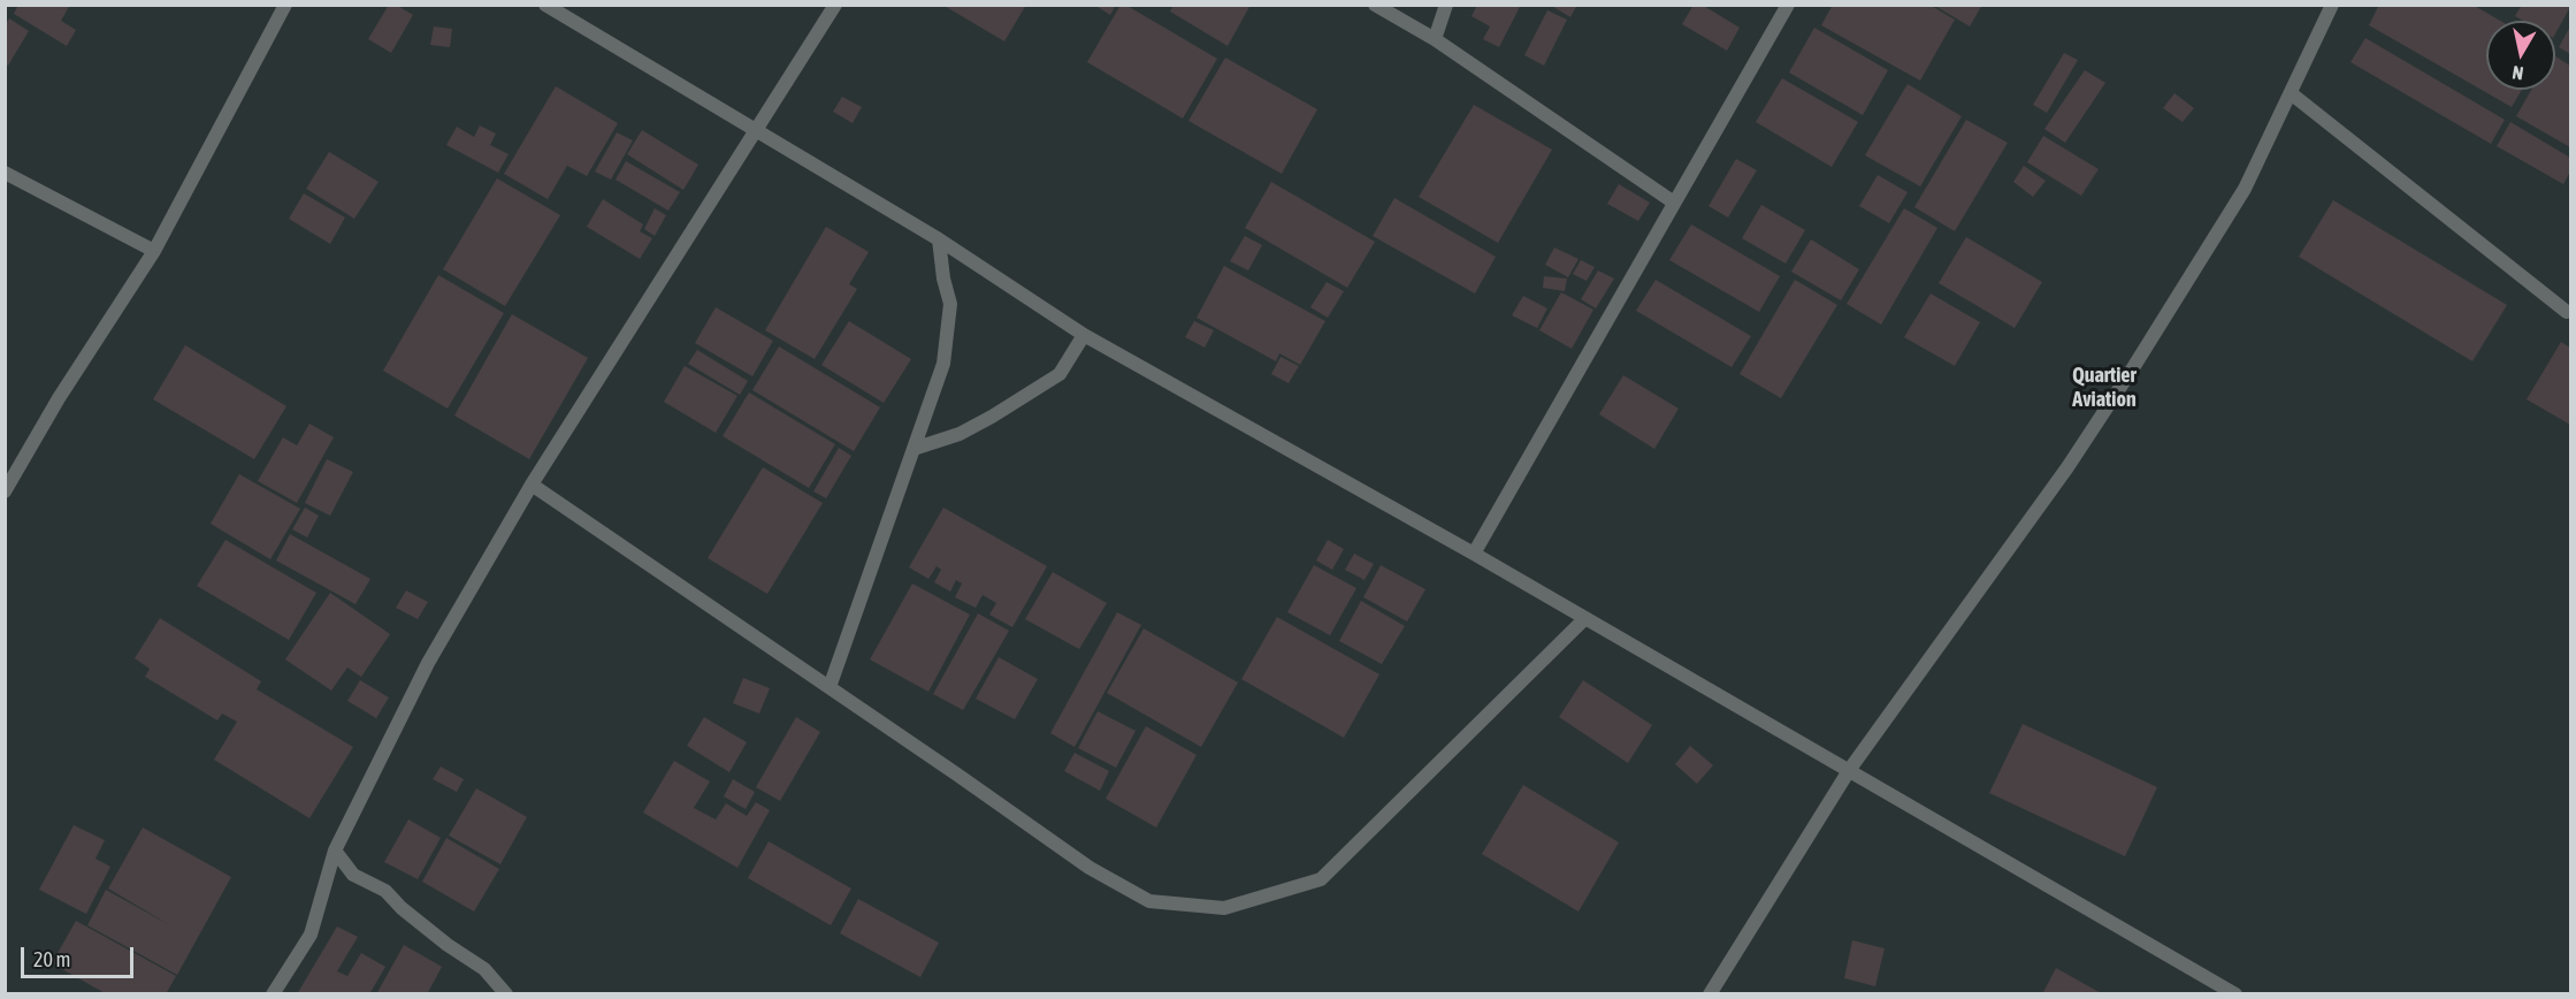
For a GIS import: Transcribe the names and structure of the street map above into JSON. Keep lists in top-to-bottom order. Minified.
{"districts":["Quartier Aviation"],"scale_bar":"20 m","north":"bottom"}
